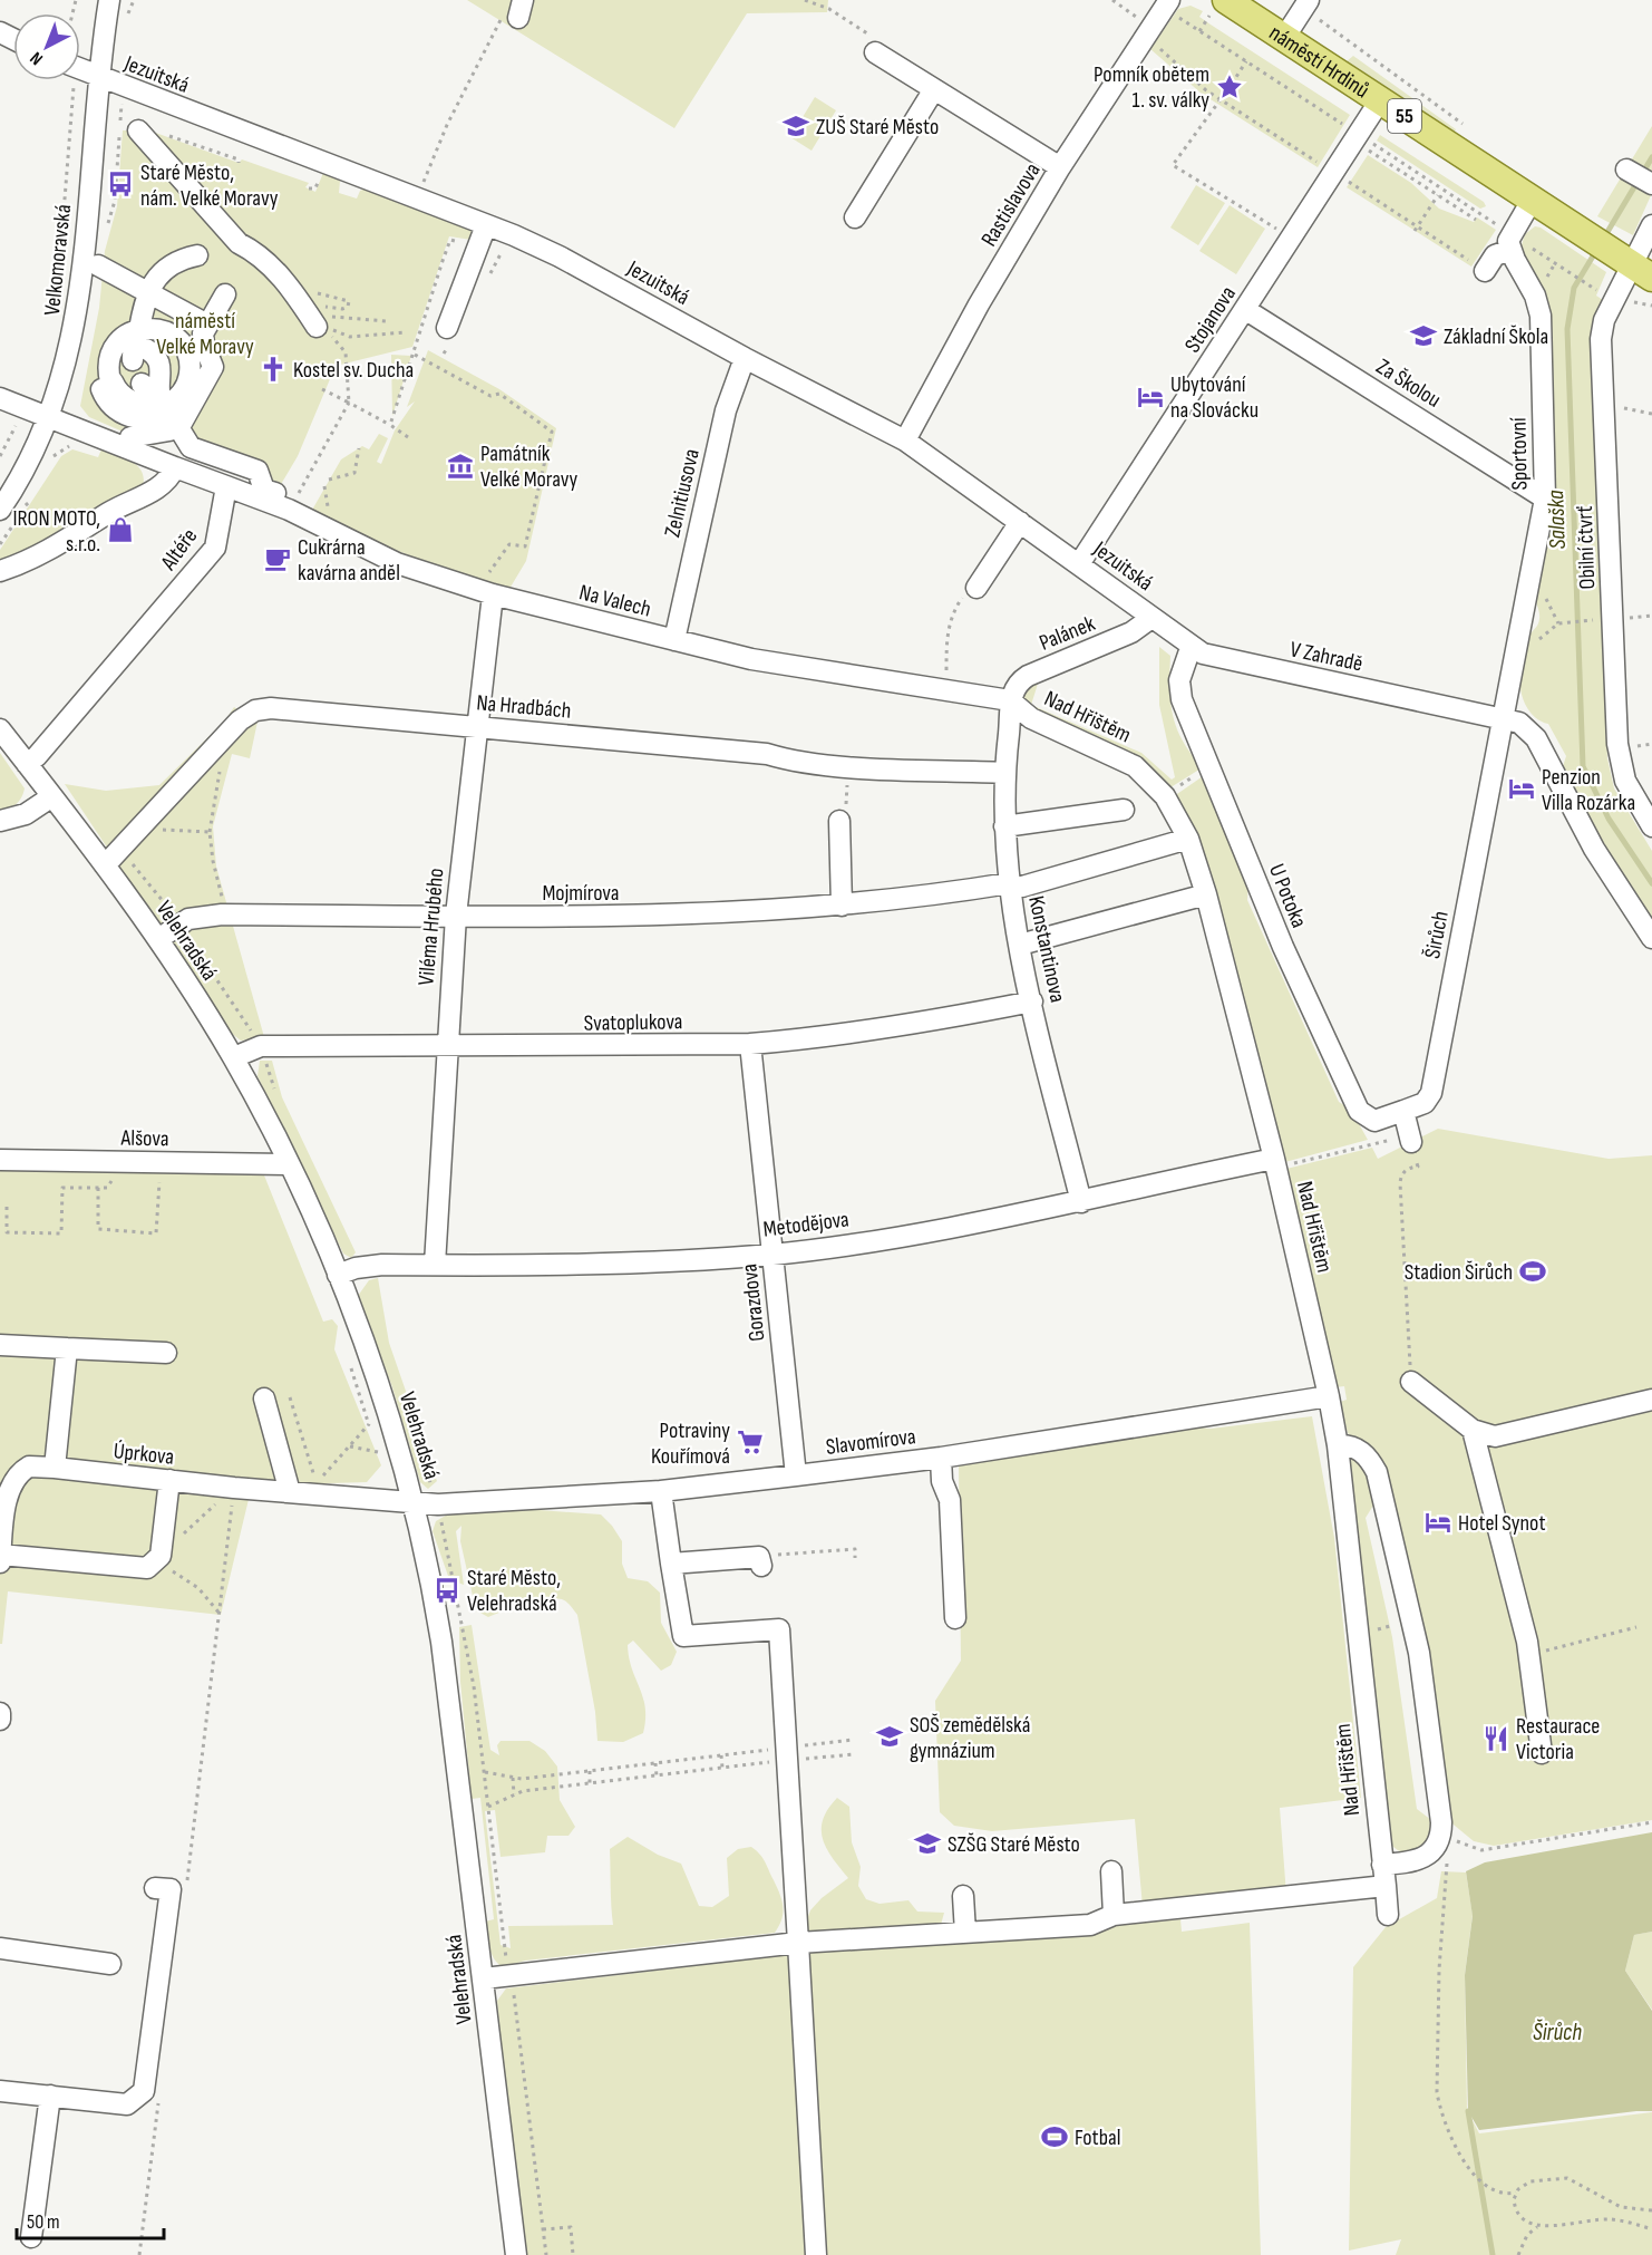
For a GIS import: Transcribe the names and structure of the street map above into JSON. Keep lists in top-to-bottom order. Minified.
{"streets":{"main road":["náměstí Hrdinů","55"],"street":["Jezuitská","Rastislavova","Velkomoravská","Stojanova","Za Školou","Sportovní","Zelnitiusova","Obilní čtvrť","Altéře","Na Valech","Palánek","V Zahradě","Na Hradbách","Nad Hřištěm","Mojmírova","U Potoka","Viléma Hrubého","Širůch","Velehradská","Konstantinova","Svatoplukova","Alšova","Metodějova","Gorazdova","Slavomírova","Úprkova"]},"crossings":[["náměstí Hrdinů","Stojanova"],["náměstí Hrdinů","Obilní čtvrť"],["Jezuitská","Rastislavova"],["Jezuitská","Velkomoravská"],["Jezuitská","Stojanova"],["Jezuitská","Zelnitiusova"],["Jezuitská","Palánek"],["Jezuitská","V Zahradě"],["Stojanova","Za Školou"],["Za Školou","Sportovní"],["Sportovní","V Zahradě"],["Sportovní","Širůch"],["Zelnitiusova","Na Valech"],["Altéře","Na Valech"],["Altéře","Velehradská"],["Na Valech","Palánek"],["Na Valech","Nad Hřištěm"],["Na Valech","Viléma Hrubého"],["Na Valech","Konstantinova"],["Palánek","V Zahradě"],["Palánek","Nad Hřištěm"],["Palánek","Konstantinova"],["V Zahradě","U Potoka"],["V Zahradě","Širůch"],["Na Hradbách","Viléma Hrubého"],["Na Hradbách","Velehradská"],["Na Hradbách","Konstantinova"],["Nad Hřištěm","Mojmírova"],["Nad Hřištěm","Konstantinova"],["Nad Hřištěm","Metodějova"],["Nad Hřištěm","Slavomírova"],["Mojmírova","Viléma Hrubého"],["Mojmírova","Velehradská"],["Mojmírova","Konstantinova"],["U Potoka","Širůch"],["Viléma Hrubého","Svatoplukova"],["Viléma Hrubého","Metodějova"],["Velehradská","Svatoplukova"],["Velehradská","Alšova"],["Velehradská","Metodějova"],["Velehradská","Slavomírova"],["Velehradská","Úprkova"],["Konstantinova","Svatoplukova"],["Konstantinova","Metodějova"],["Svatoplukova","Gorazdova"],["Metodějova","Gorazdova"],["Gorazdova","Slavomírova"],["Slavomírova","Úprkova"]],"water":["Salaška","Širůch"],"parks":["náměstí Velké Moravy"],"places":{"place":["Pomník obětem 1. sv. války"],"school or university":["ZUŠ Staré Město","Základní Škola","SOŠ zemědělská gymnázium","SZŠG Staré Město"],"bus stop":["Staré Město, nám. Velké Moravy","Staré Město, Velehradská"],"church":["Kostel sv. Ducha"],"hotel":["Ubytování na Slovácku","Penzion Villa Rozárka","Hotel Synot"],"museum":["Památník Velké Moravy"],"shop":["IRON MOTO, s.r.o."],"cafe":["Cukrárna kavárna anděl"],"sports":["Stadion Širůch","Fotbal"],"supermarket":["Potraviny Kouřímová"],"restaurant":["Restaurace Victoria"]},"scale_bar":"50 m","north":"bottom left"}
